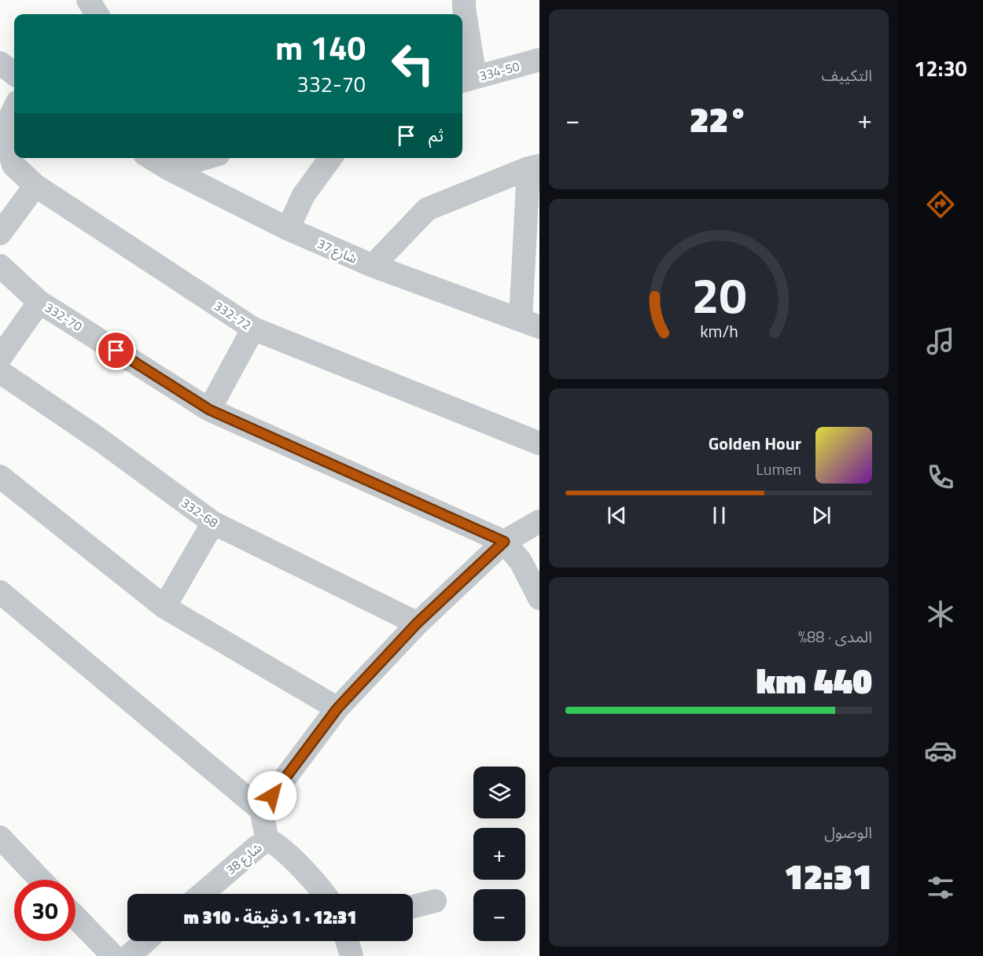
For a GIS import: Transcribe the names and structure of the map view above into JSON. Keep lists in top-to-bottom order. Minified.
{"streets":{"street":["334-50","شارع 37","332-72","332-70","332-68","شارع 38"]},"page":{"tabs":"12:30","tile":["التكييف",["المدى · 88%","440 km"],["الوصول","12:31"]],"turn":["140 m","332-70"],"heat":["−","22°","+"],"then":"ثم","song":["Golden Hour","Lumen"],"map_buttons":["+","−"],"limit":"30","trip":"12:31 · 1 دقيقة · 310 m","gauge":["20","km/h"]}}
